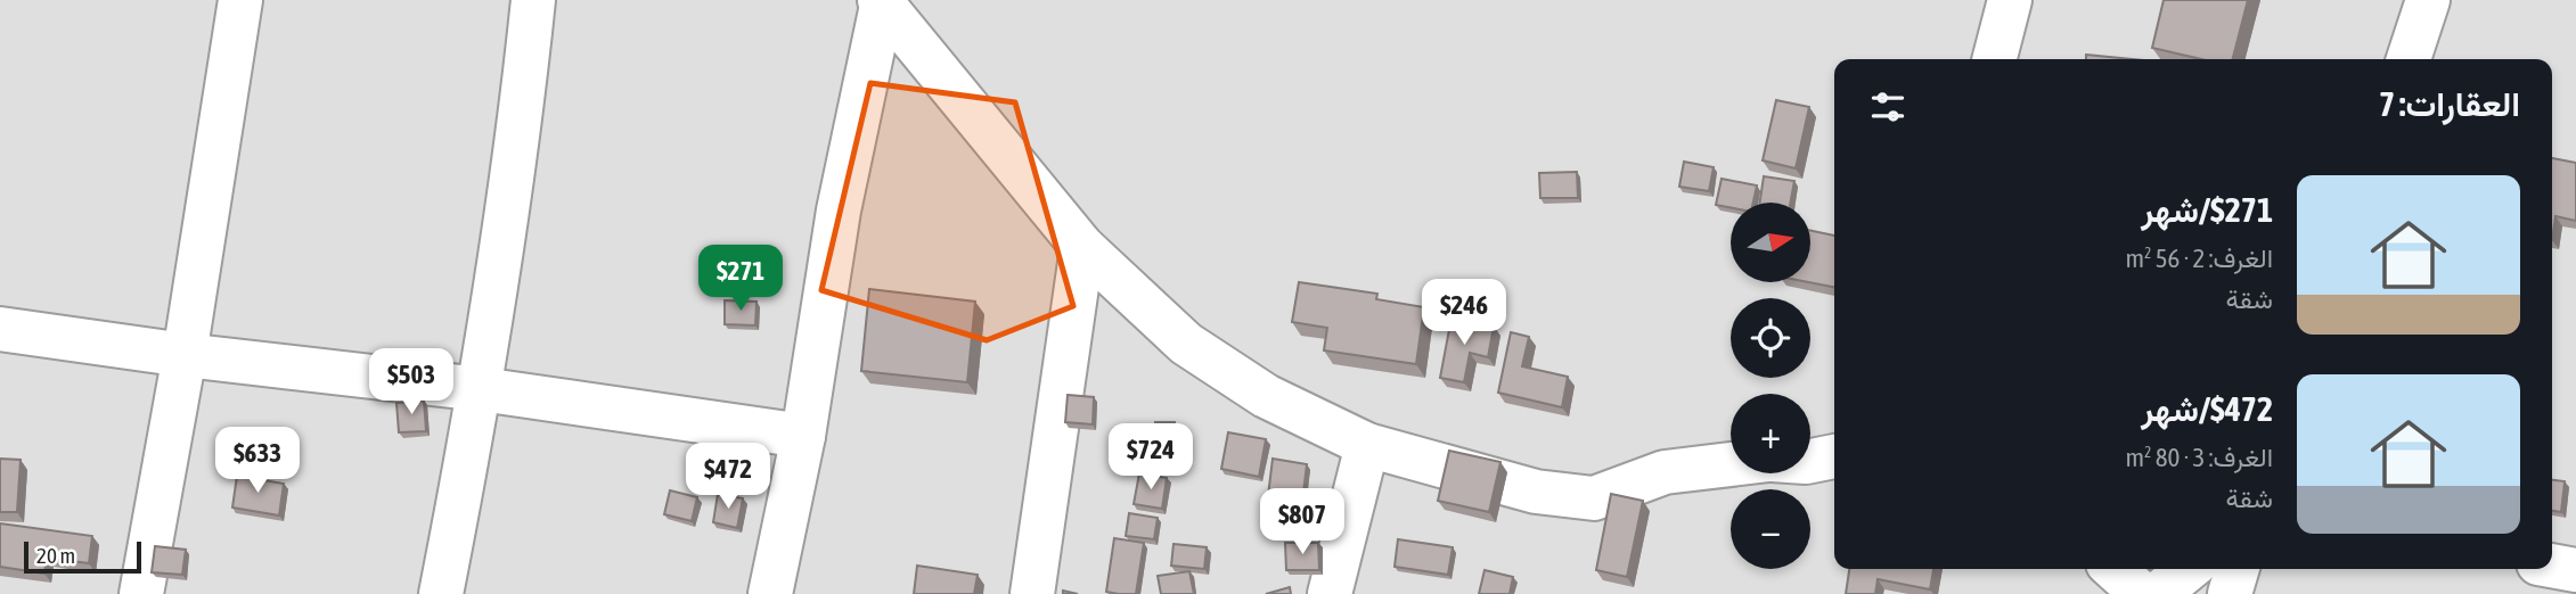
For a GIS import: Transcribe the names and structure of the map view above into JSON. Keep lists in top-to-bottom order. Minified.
{"scale_bar":"20 m","north":"right","page":{"heading":"العقارات: 7","list":[{"name":"$271/شهر","note":"الغرف: 2 · 56 m² · شقة"},{"name":"$472/شهر","note":"الغرف: 3 · 80 m² · شقة"}],"map_buttons":["+","−"],"price":["$271","$246","$503","$724","$633","$472","$807"],"scale":"20 m"}}
